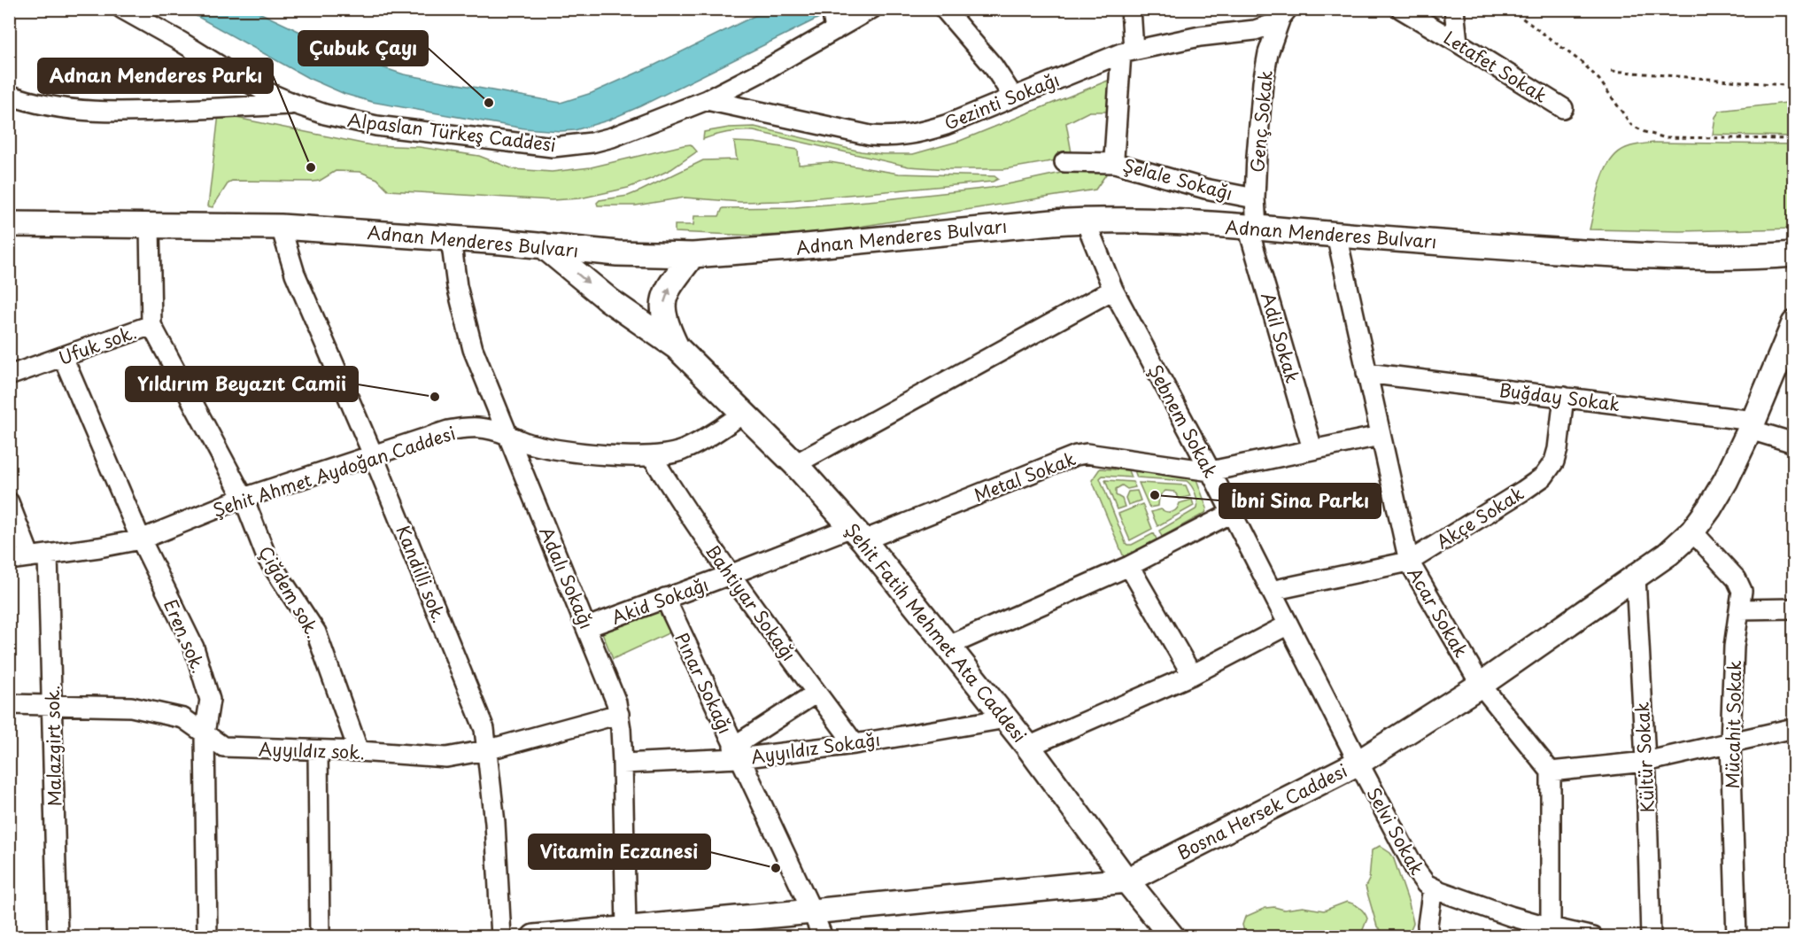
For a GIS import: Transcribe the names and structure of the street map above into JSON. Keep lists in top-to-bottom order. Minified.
{"streets":{"main road":["Adnan Menderes Bulvarı","Şehit Fatih Mehmet Ata Caddesi","Bosna Hersek Caddesi"],"street":["Letafet Sokak","Gezinti Sokağı","Genç Sokak","Alpaslan Türkeş Caddesi","Şelale Sokağı","Adil Sokak","Ufuk sok.","Buğday Sokak","Şebnem Sokak","Şehit Ahmet Aydoğan Caddesi","Metal Sokak","Akçe Sokak","Kandilli sok.","Adalı Sokağı","Çiğdem sok.","Akid Sokağı","Bahtiyar Sokağı","Acar Sokak","Eren sok.","Pınar Sokağı","Mücahit Sokak","Malazgirt sok.","Ayyıldız Sokağı","Ayyıldız sok.","Kültür Sokak","Selvi Sokak"]},"crossings":[["Gezinti Sokağı","Genç Sokak"],["Gezinti Sokağı","Alpaslan Türkeş Caddesi"],["Gezinti Sokağı","Şelale Sokağı"],["Genç Sokak","Şelale Sokağı"],["Genç Sokak","Adnan Menderes Bulvarı"],["Genç Sokak","Adil Sokak"],["Adnan Menderes Bulvarı","Adil Sokak"],["Adnan Menderes Bulvarı","Ufuk sok."],["Adnan Menderes Bulvarı","Şebnem Sokak"],["Adnan Menderes Bulvarı","Kandilli sok."],["Adnan Menderes Bulvarı","Adalı Sokağı"],["Adnan Menderes Bulvarı","Acar Sokak"],["Adnan Menderes Bulvarı","Şehit Fatih Mehmet Ata Caddesi"],["Adil Sokak","Metal Sokak"],["Ufuk sok.","Çiğdem sok."],["Ufuk sok.","Eren sok."],["Buğday Sokak","Akçe Sokak"],["Buğday Sokak","Acar Sokak"],["Buğday Sokak","Bosna Hersek Caddesi"],["Şebnem Sokak","Metal Sokak"],["Şebnem Sokak","Akçe Sokak"],["Şebnem Sokak","Bosna Hersek Caddesi"],["Şebnem Sokak","Selvi Sokak"],["Şehit Ahmet Aydoğan Caddesi","Kandilli sok."],["Şehit Ahmet Aydoğan Caddesi","Adalı Sokağı"],["Şehit Ahmet Aydoğan Caddesi","Çiğdem sok."],["Şehit Ahmet Aydoğan Caddesi","Bahtiyar Sokağı"],["Şehit Ahmet Aydoğan Caddesi","Şehit Fatih Mehmet Ata Caddesi"],["Şehit Ahmet Aydoğan Caddesi","Eren sok."],["Şehit Ahmet Aydoğan Caddesi","Malazgirt sok."],["Metal Sokak","Akid Sokağı"],["Metal Sokak","Acar Sokak"],["Metal Sokak","Şehit Fatih Mehmet Ata Caddesi"],["Akçe Sokak","Acar Sokak"],["Kandilli sok.","Ayyıldız sok."],["Adalı Sokağı","Akid Sokağı"],["Adalı Sokağı","Ayyıldız Sokağı"],["Adalı Sokağı","Ayyıldız sok."],["Adalı Sokağı","Bosna Hersek Caddesi"],["Çiğdem sok.","Ayyıldız sok."],["Akid Sokağı","Bahtiyar Sokağı"],["Akid Sokağı","Şehit Fatih Mehmet Ata Caddesi"],["Akid Sokağı","Pınar Sokağı"],["Bahtiyar Sokağı","Ayyıldız Sokağı"],["Acar Sokak","Bosna Hersek Caddesi"],["Şehit Fatih Mehmet Ata Caddesi","Ayyıldız Sokağı"],["Şehit Fatih Mehmet Ata Caddesi","Bosna Hersek Caddesi"],["Eren sok.","Ayyıldız sok."],["Pınar Sokağı","Ayyıldız Sokağı"],["Pınar Sokağı","Bosna Hersek Caddesi"],["Mücahit Sokak","Bosna Hersek Caddesi"],["Malazgirt sok.","Ayyıldız sok."],["Kültür Sokak","Bosna Hersek Caddesi"],["Bosna Hersek Caddesi","Selvi Sokak"]],"places":["Çubuk Çayı","Adnan Menderes Parkı","Yıldırım Beyazıt Camii","İbni Sina Parkı","Vitamin Eczanesi"]}
